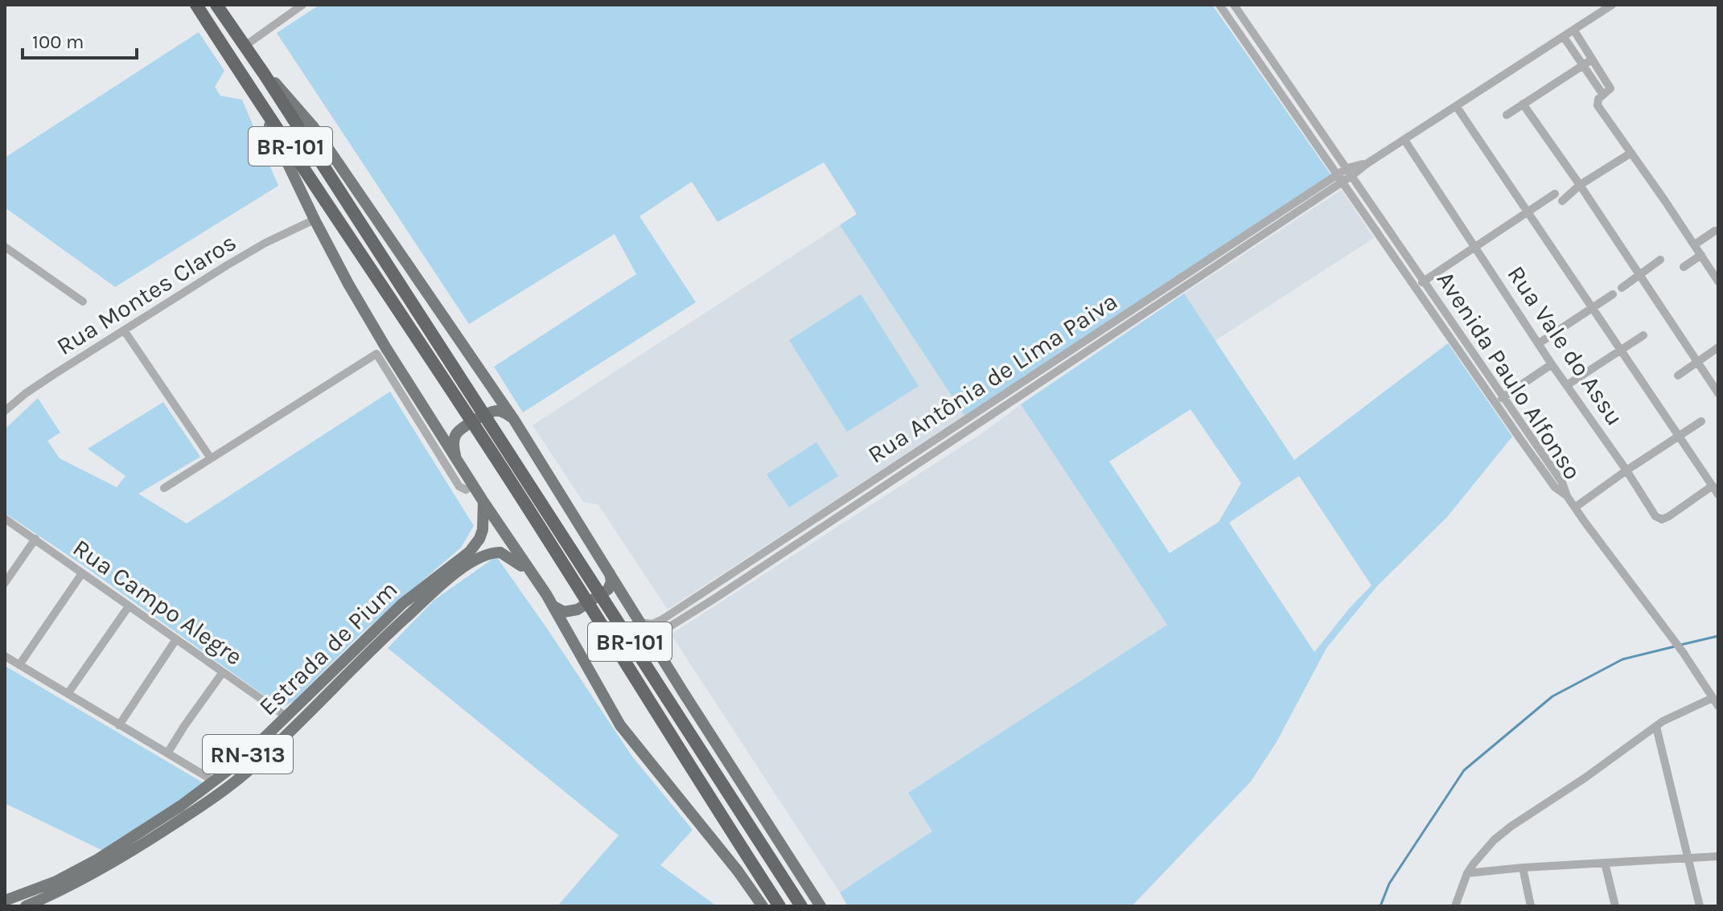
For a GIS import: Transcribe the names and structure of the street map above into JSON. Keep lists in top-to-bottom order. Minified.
{"streets":{"highway":["BR-101"],"main road":["Estrada de Pium","RN-313"],"street":["Rua Montes Claros","Rua Vale do Assu","Avenida Paulo Alfonso","Rua Antônia de Lima Paiva","Rua Campo Alegre"]},"crossings":[["Rua Vale do Assu","Rua Antônia de Lima Paiva"],["Avenida Paulo Alfonso","Rua Antônia de Lima Paiva"],["Rua Campo Alegre","Estrada de Pium"]],"scale_bar":"100 m"}
